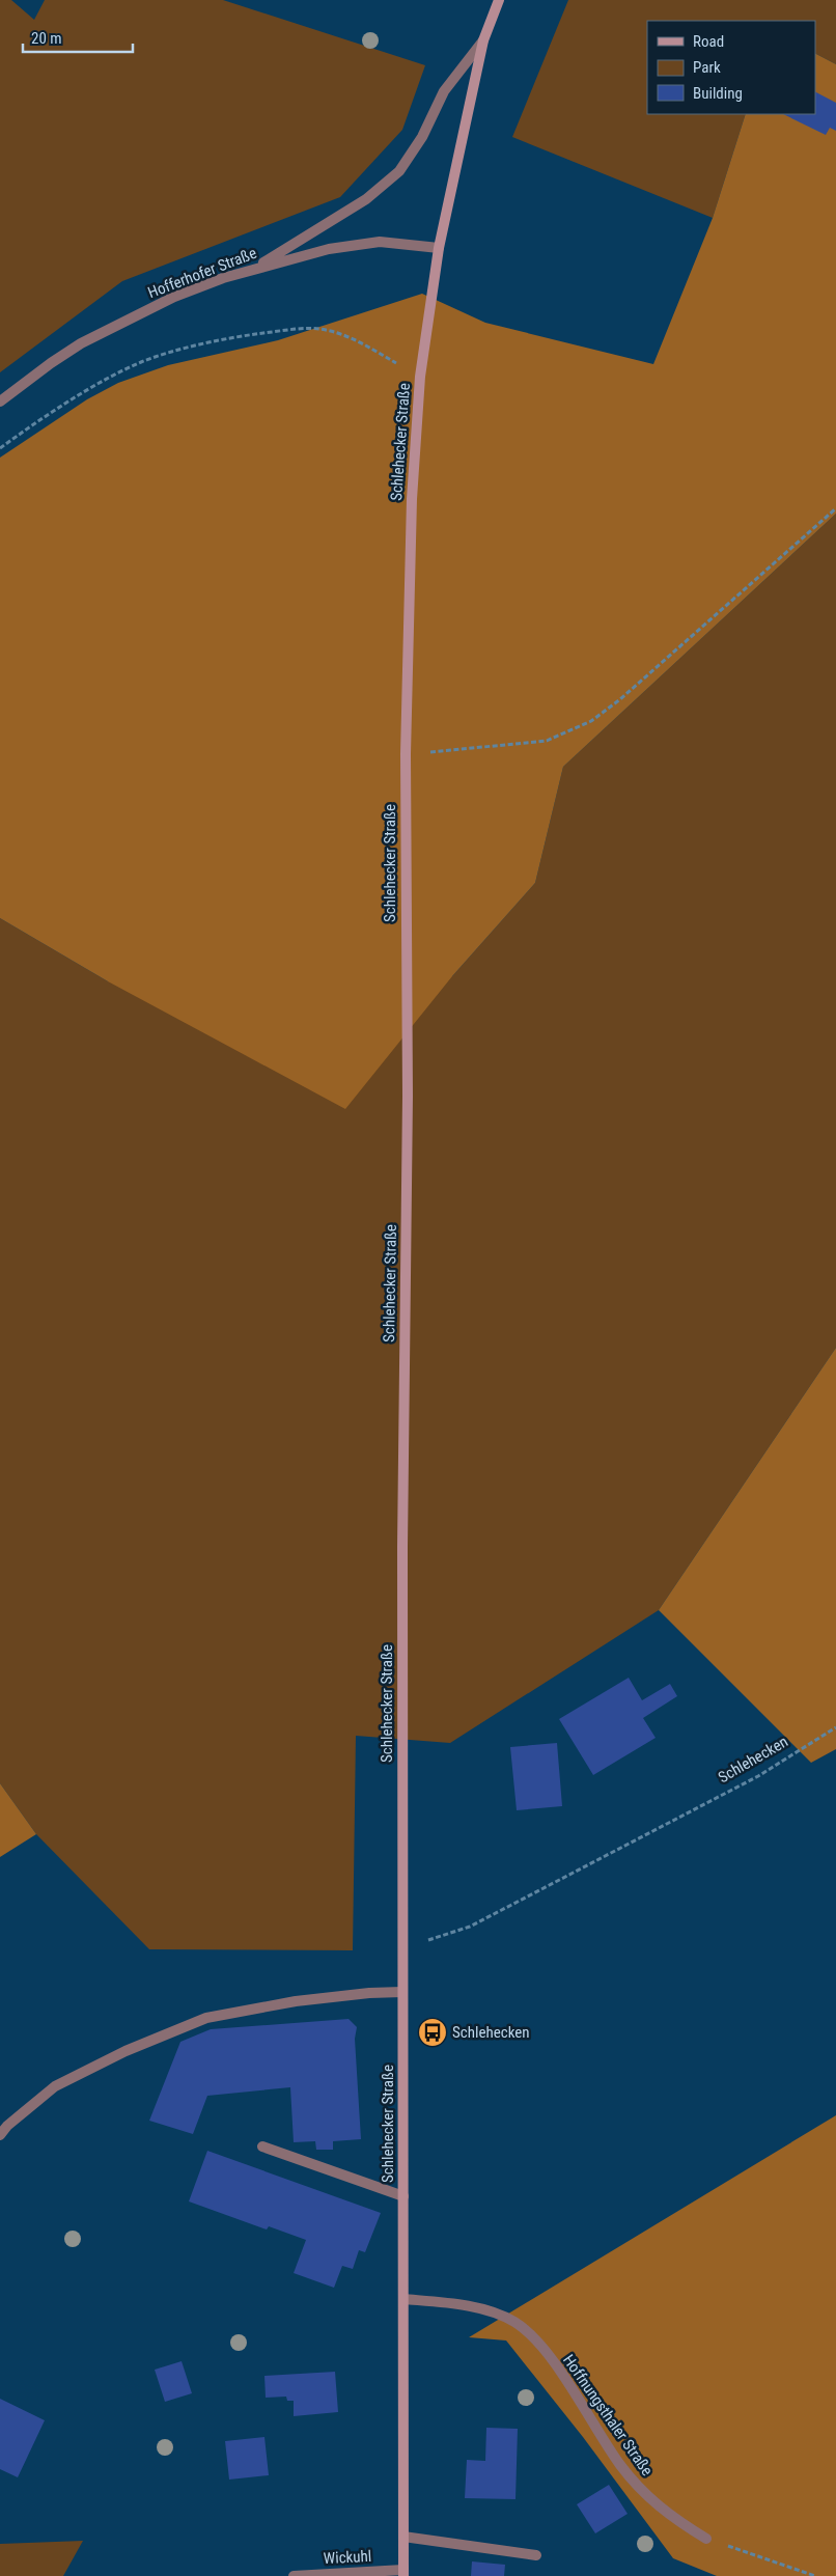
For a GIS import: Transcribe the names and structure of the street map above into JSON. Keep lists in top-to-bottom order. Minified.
{"streets":{"main road":["Schlehecker Straße"],"street":["Hofferhofer Straße","Hoffnungsthaler Straße","Wickuhl"],"path":["Schlehecken"]},"crossings":[["Hofferhofer Straße","Schlehecker Straße"],["Schlehecker Straße","Schlehecken"],["Schlehecker Straße","Hoffnungsthaler Straße"],["Schlehecker Straße","Wickuhl"]],"places":{"bus stop":["Schlehecken"]},"legend":["Road","Park","Building"],"scale_bar":"20 m"}
